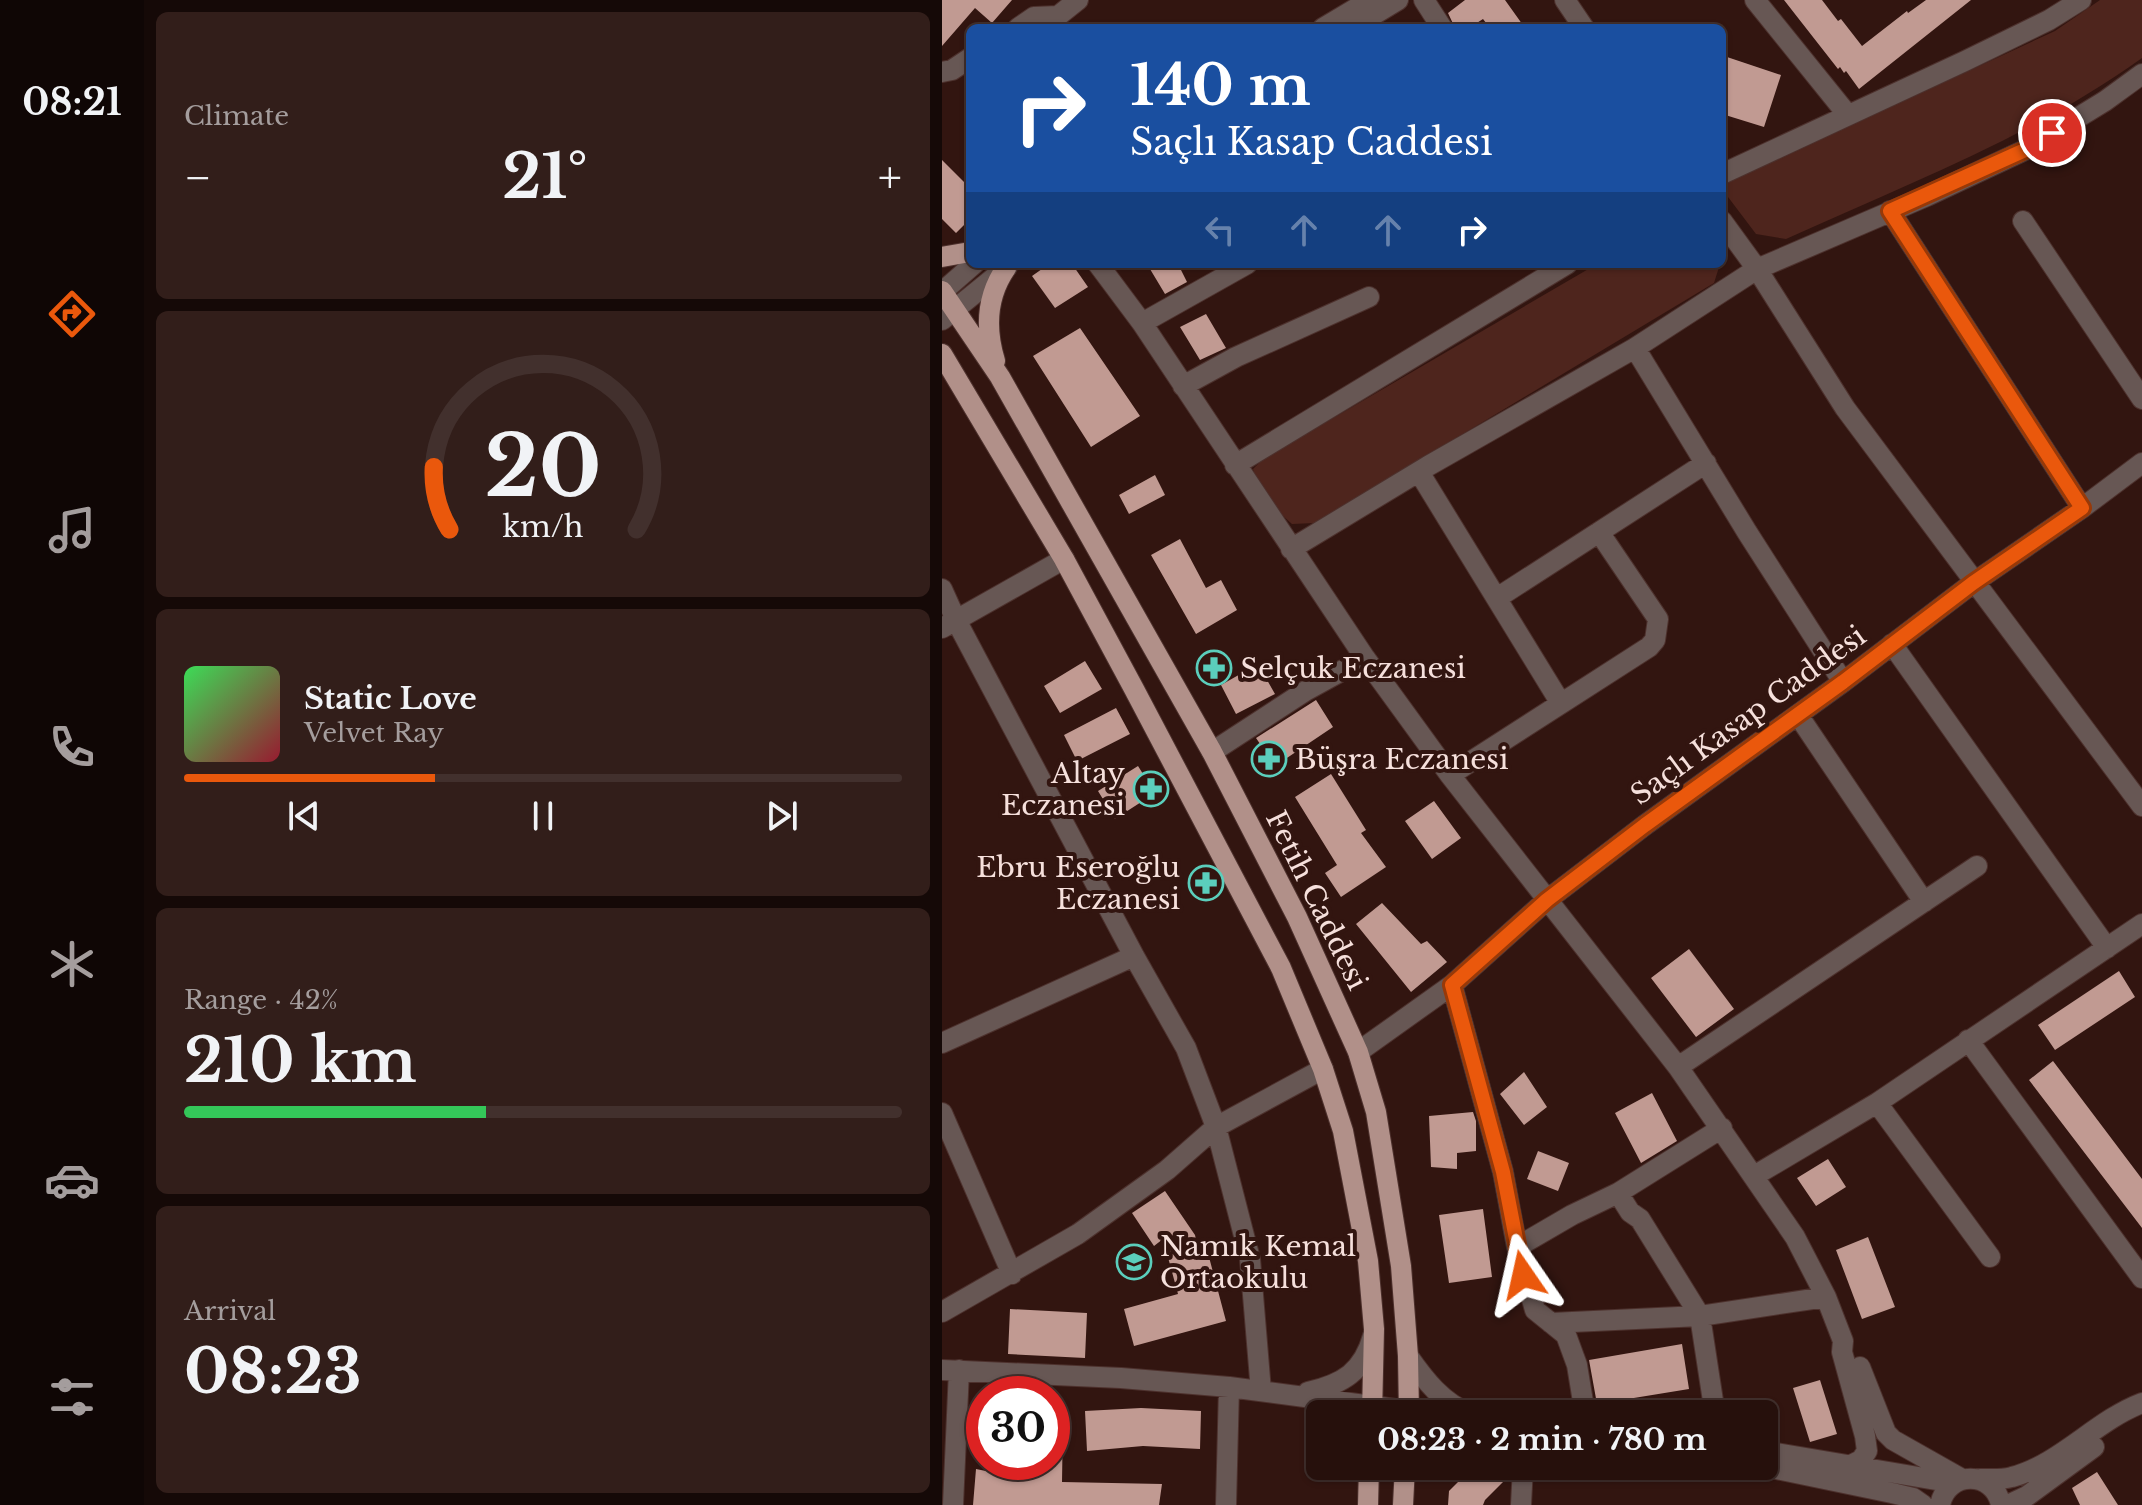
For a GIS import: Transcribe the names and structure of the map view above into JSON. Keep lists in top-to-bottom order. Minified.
{"streets":{"main road":["Fetih Caddesi"],"street":["Saçlı Kasap Caddesi"]},"crossings":[["Saçlı Kasap Caddesi","Fetih Caddesi"]],"places":{"pharmacy":["Selçuk Eczanesi","Büşra Eczanesi","Altay Eczanesi","Ebru Eseroğlu Eczanesi"],"school or university":["Namık Kemal Ortaokulu"]},"page":{"tabs":"08:21","tile":["Climate",["Range · 42%","210 km"],["Arrival","08:23"]],"turn":["140 m","Saçlı Kasap Caddesi"],"heat":["−","21°","+"],"song":["Static Love","Velvet Ray"],"limit":"30","trip":"08:23 · 2 min · 780 m","gauge":["20","km/h"]}}
